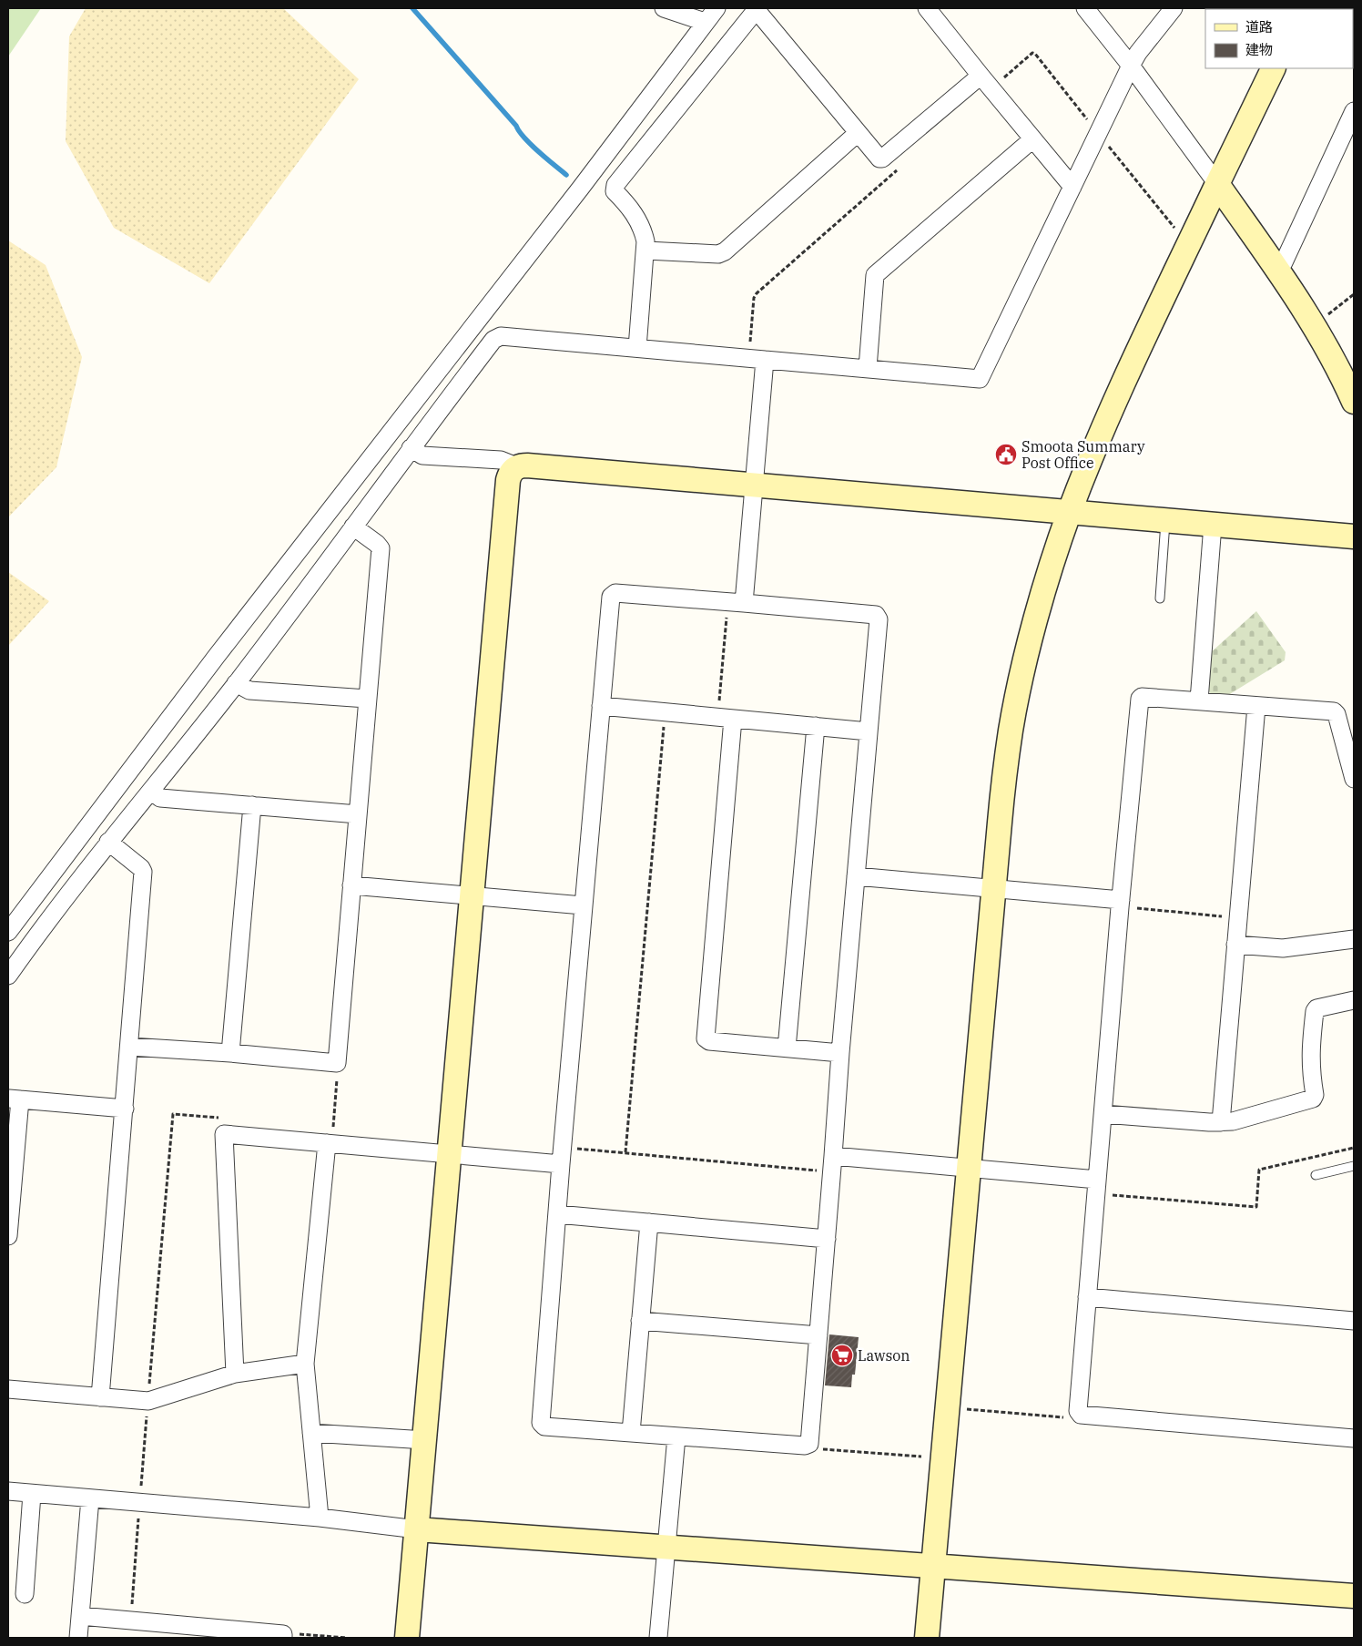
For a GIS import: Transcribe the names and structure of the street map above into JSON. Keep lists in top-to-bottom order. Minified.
{"places":{"public building":["Smoota Summary Post Office"],"supermarket":["Lawson"]},"legend":["道路","建物"]}
